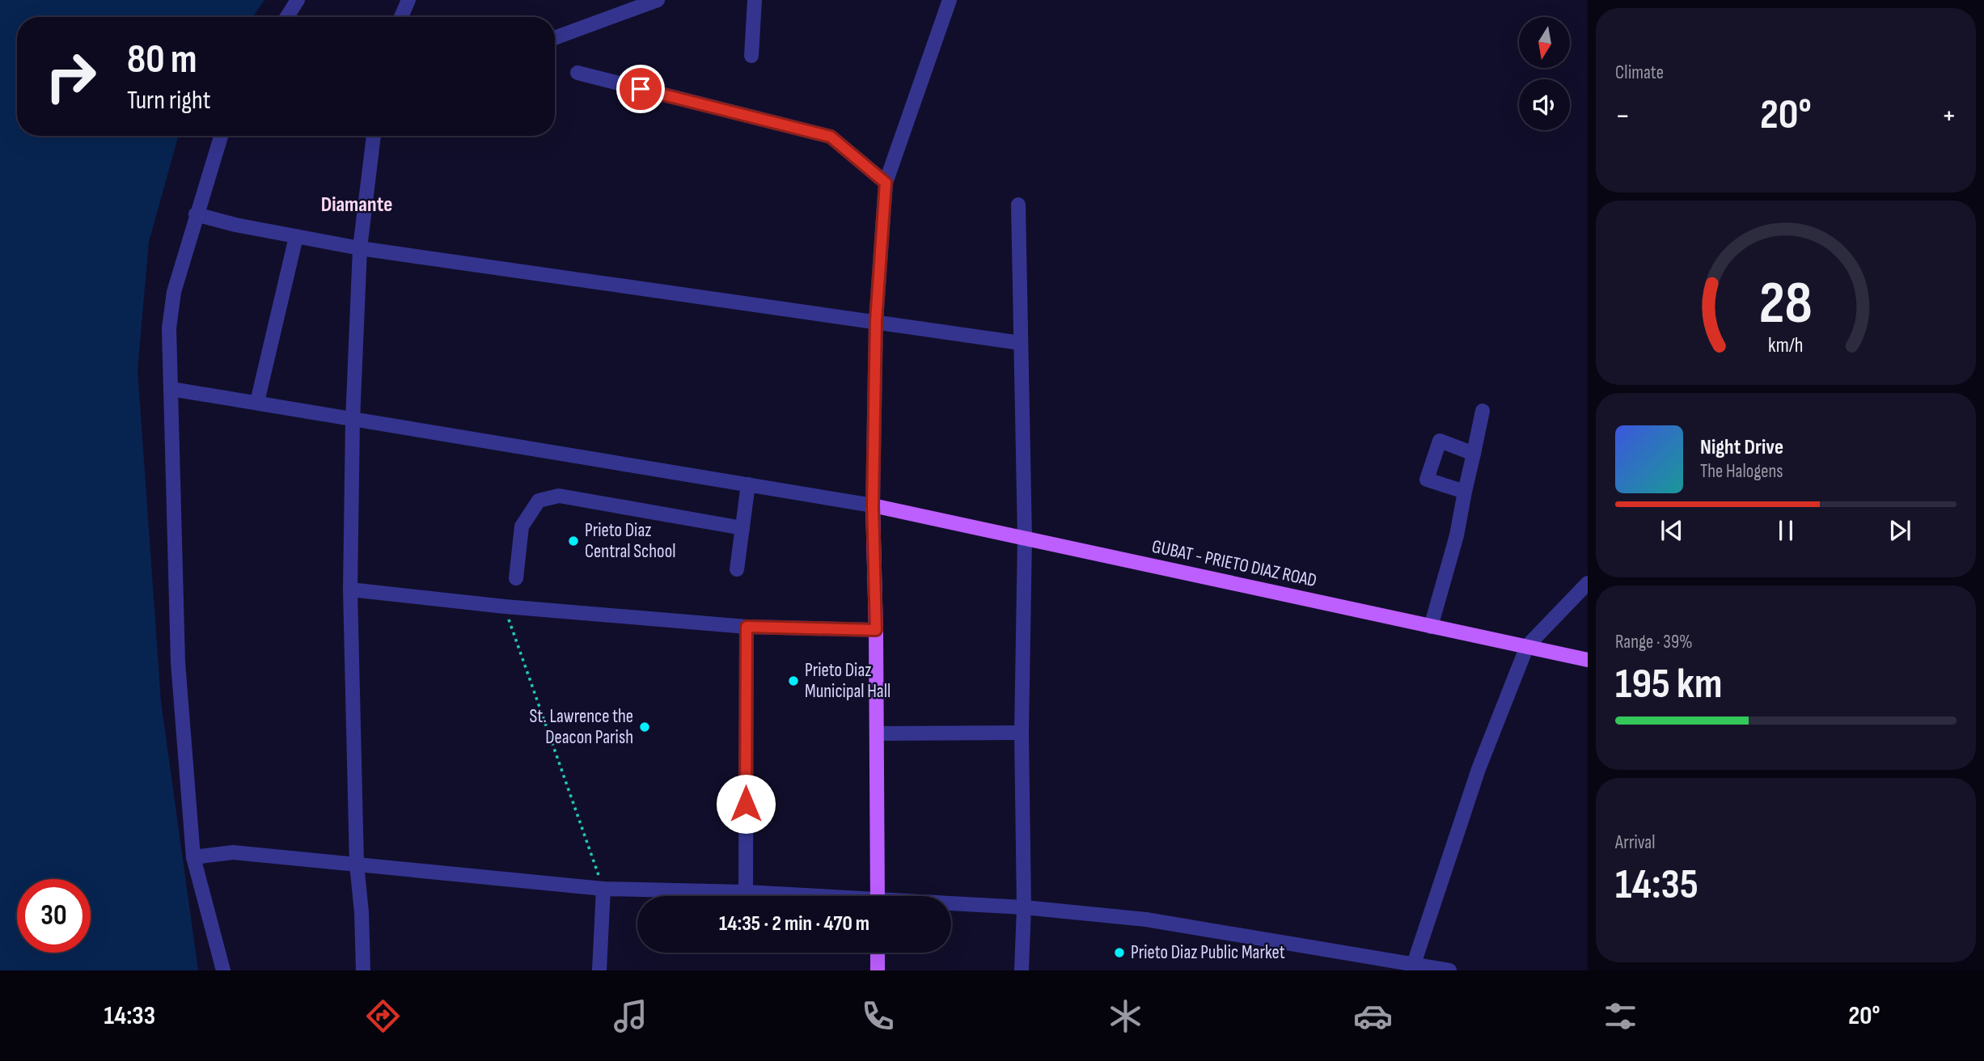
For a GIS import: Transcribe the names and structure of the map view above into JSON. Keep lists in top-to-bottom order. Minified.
{"streets":{"main road":["GUBAT - PRIETO DIAZ ROAD"]},"districts":["Diamante"],"places":["Prieto Diaz Central School","Prieto Diaz Municipal Hall","St. Lawrence the Deacon Parish","Prieto Diaz Public Market"],"north":"bottom","page":{"tile":["Climate",["Range · 39%","195 km"],["Arrival","14:35"]],"turn":["80 m","Turn right"],"heat":["−","20°","+"],"song":["Night Drive","The Halogens"],"limit":"30","trip":"14:35 · 2 min · 470 m","tabs":["14:33","20°"],"gauge":["28","km/h"]}}
